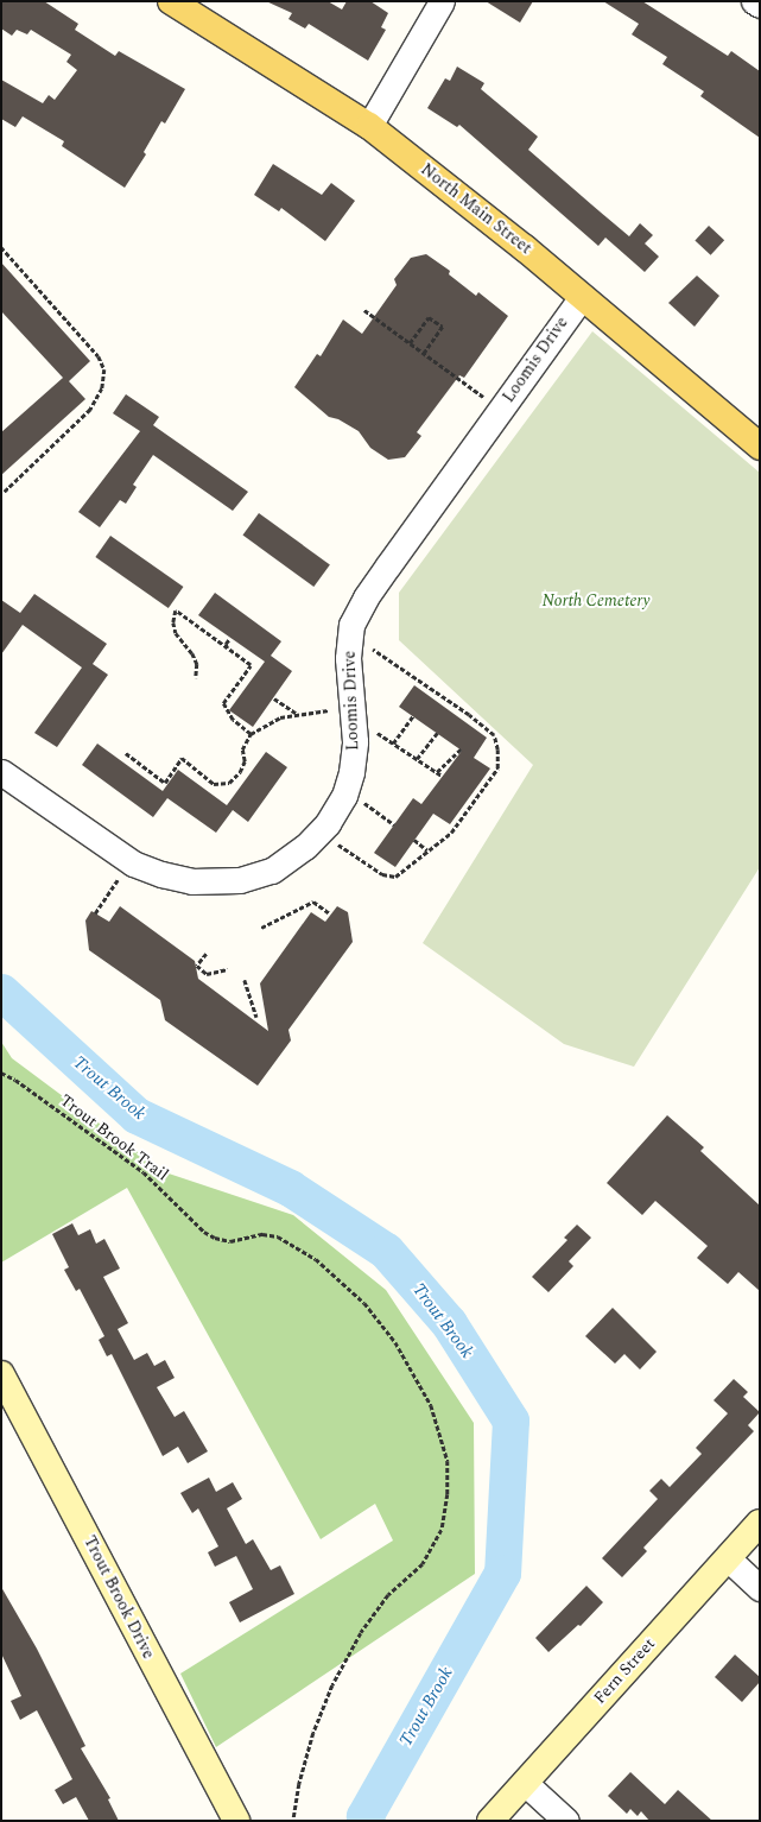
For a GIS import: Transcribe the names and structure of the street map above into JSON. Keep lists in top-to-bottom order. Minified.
{"streets":{"main road":["North Main Street","Trout Brook Drive","Fern Street"],"street":["Loomis Drive"],"path":["Trout Brook Trail"]},"crossings":[["North Main Street","Loomis Drive"]],"water":["Trout Brook"],"parks":["North Cemetery"]}
